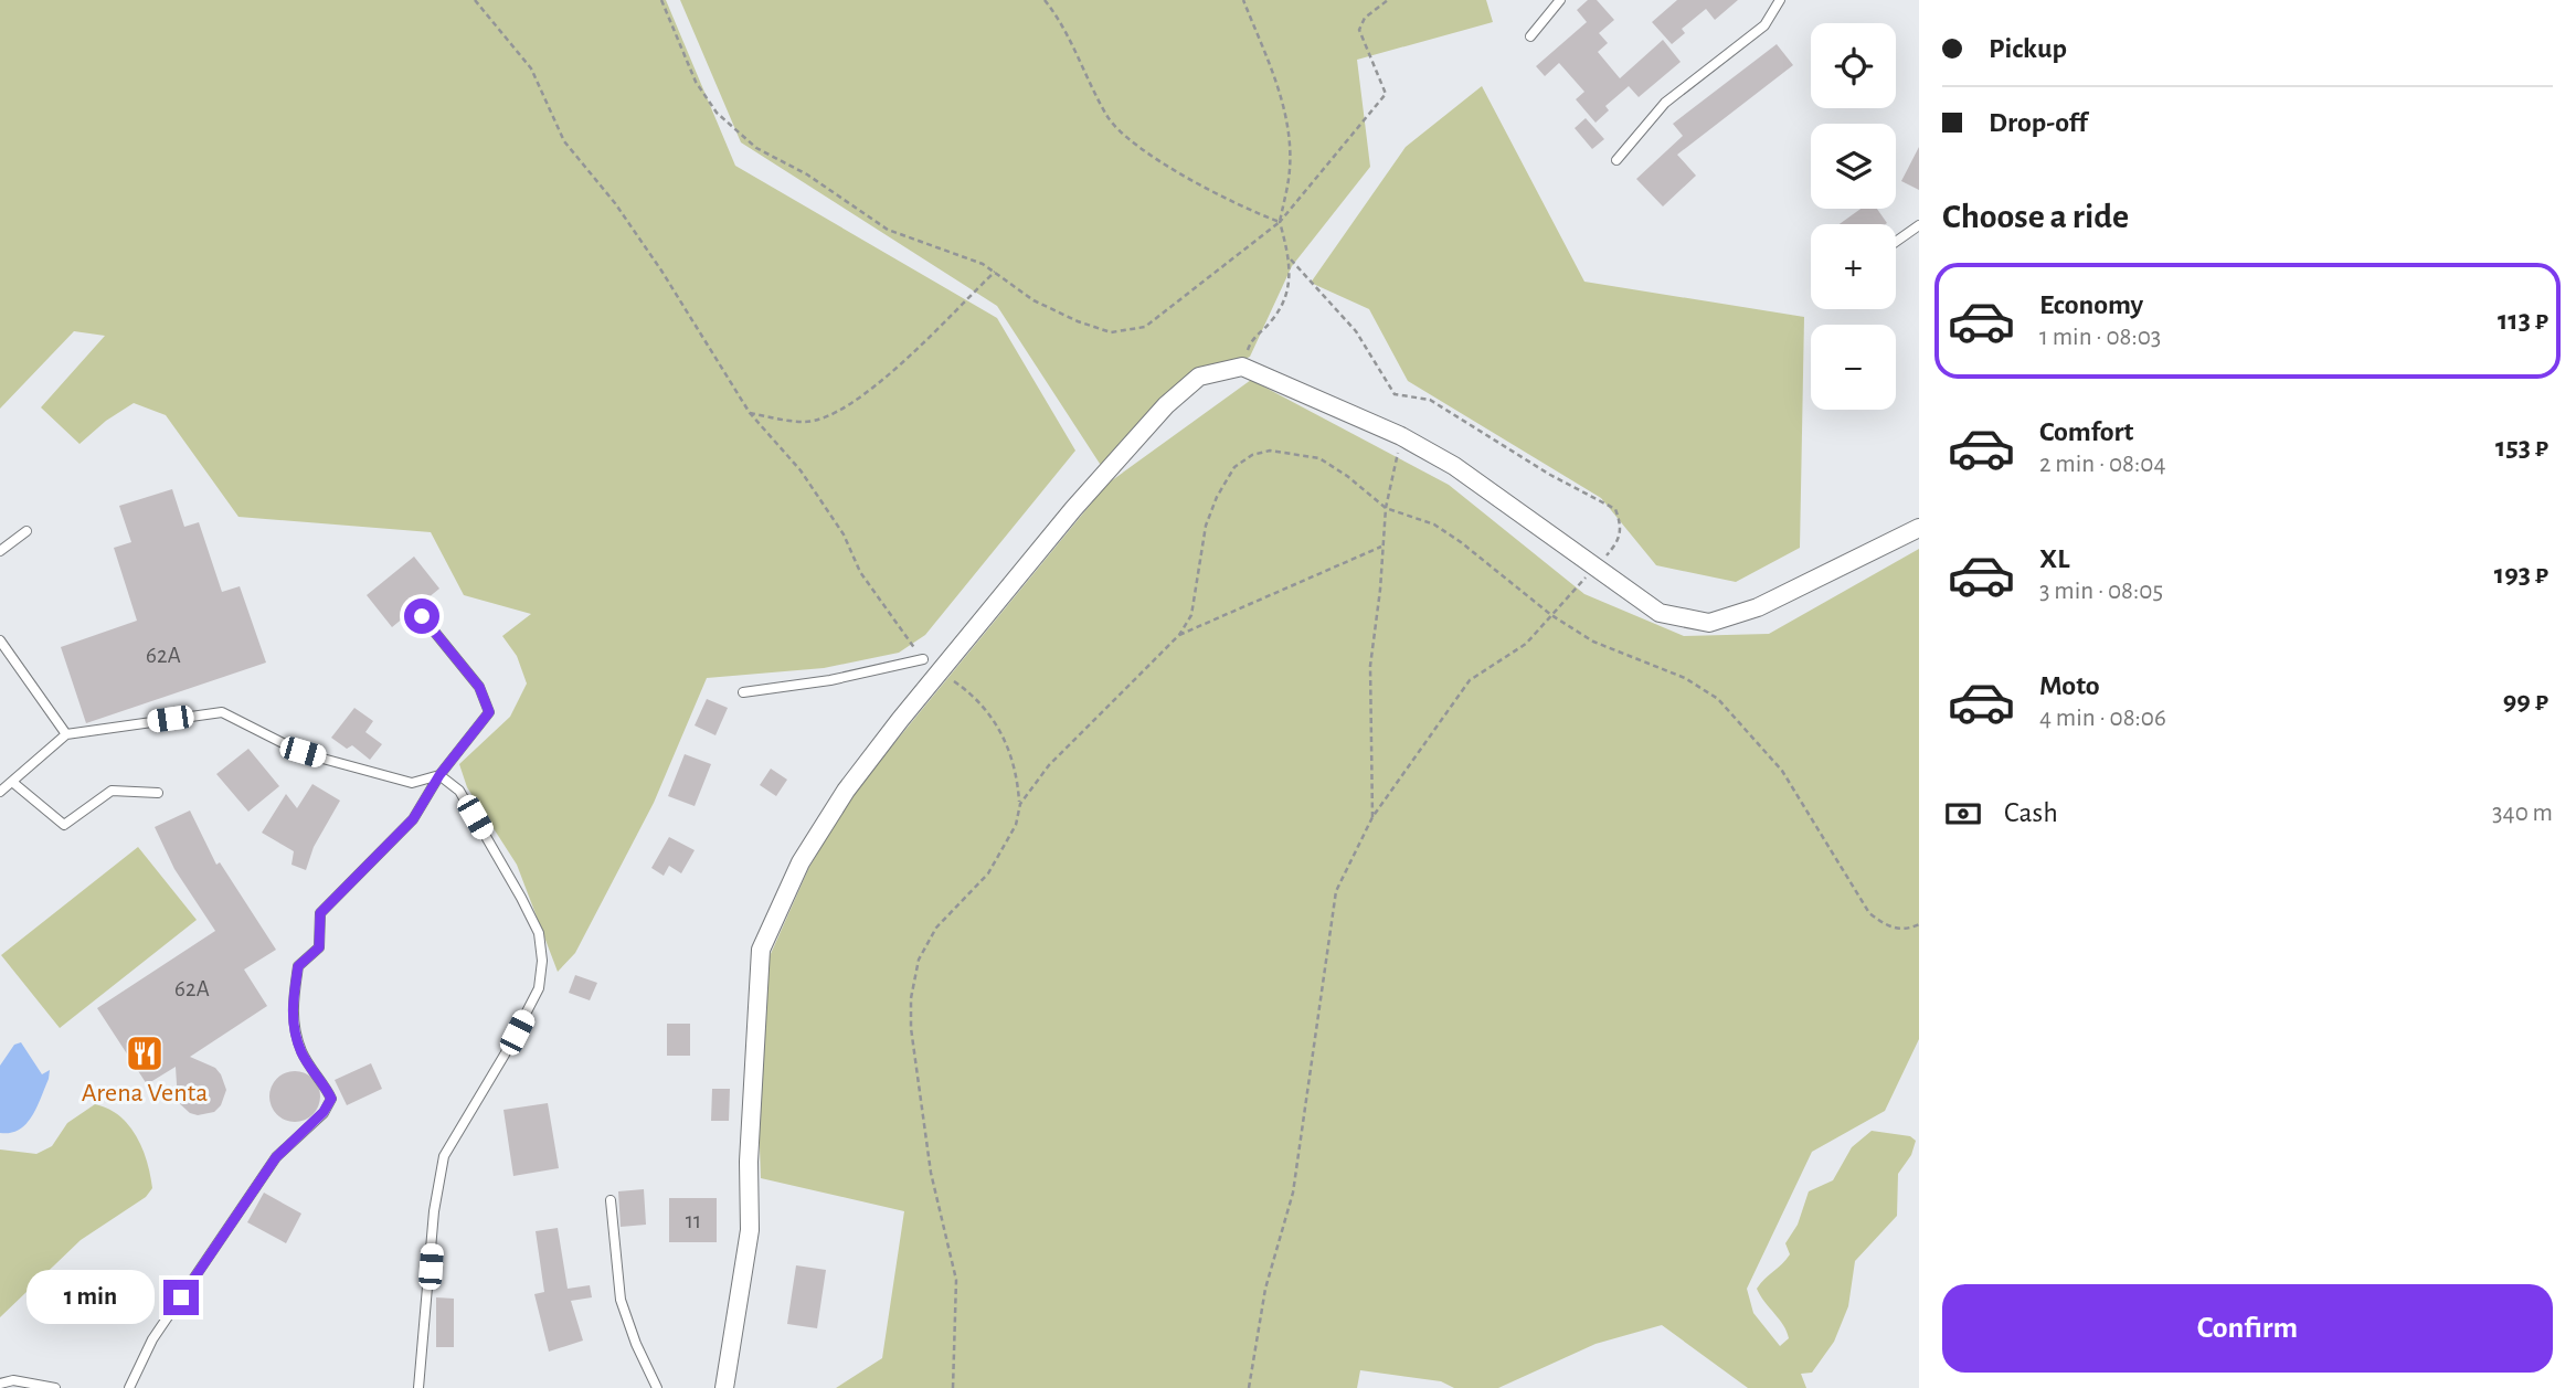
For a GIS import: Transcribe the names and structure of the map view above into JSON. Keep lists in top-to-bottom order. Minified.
{"places":{"restaurant":["Arena Venta"]},"house_numbers":["62А","62А","11"],"page":{"banner":["Pickup","Drop-off"],"map_buttons":["+","−"],"heading":"Choose a ride","list":[{"name":"Economy","note":"1 min · 08:03","value":"113 ₽"},{"name":"Comfort","note":"2 min · 08:04","value":"153 ₽"},{"name":"XL","note":"3 min · 08:05","value":"193 ₽"},{"name":"Moto","note":"4 min · 08:06","value":"99 ₽"}],"pay":["Cash","340 m"],"buttons":"Confirm","bubble":"1 min"}}
